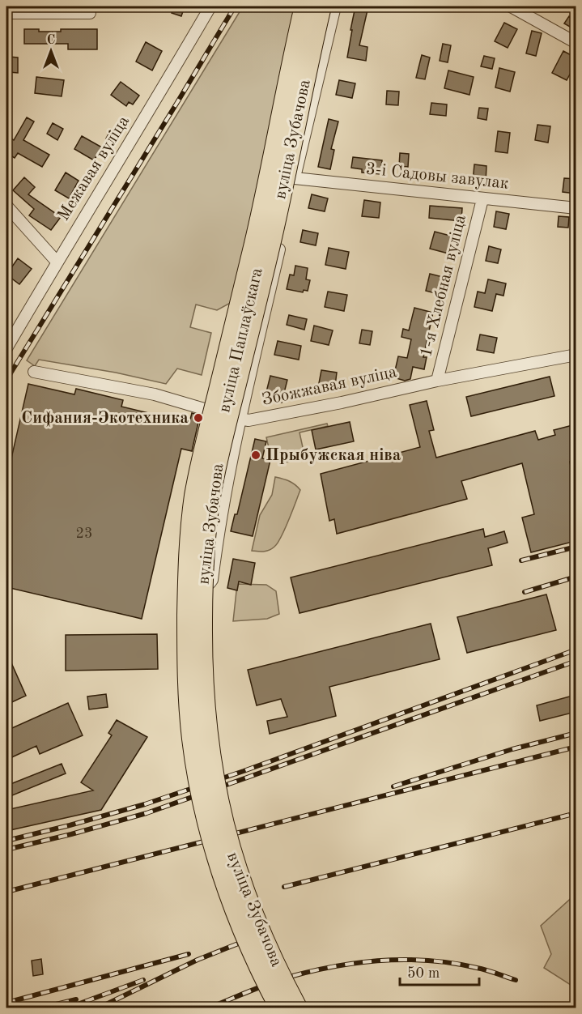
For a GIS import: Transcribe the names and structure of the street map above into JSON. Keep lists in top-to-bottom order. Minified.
{"streets":{"highway":["вуліца Зубачова"],"street":["Межавая вуліца","3-і Садовы завулак","1-я Хлебная вуліца","вуліца Паплаўскага","Збожжавая вуліца"]},"crossings":[["3-і Садовы завулак","1-я Хлебная вуліца"],["3-і Садовы завулак","вуліца Паплаўскага"],["1-я Хлебная вуліца","Збожжавая вуліца"],["вуліца Паплаўскага","Збожжавая вуліца"]],"places":["Сифания-Экотехника","Прыбужская ніва"],"house_numbers":["23"],"scale_bar":"50 m","north":"top"}
